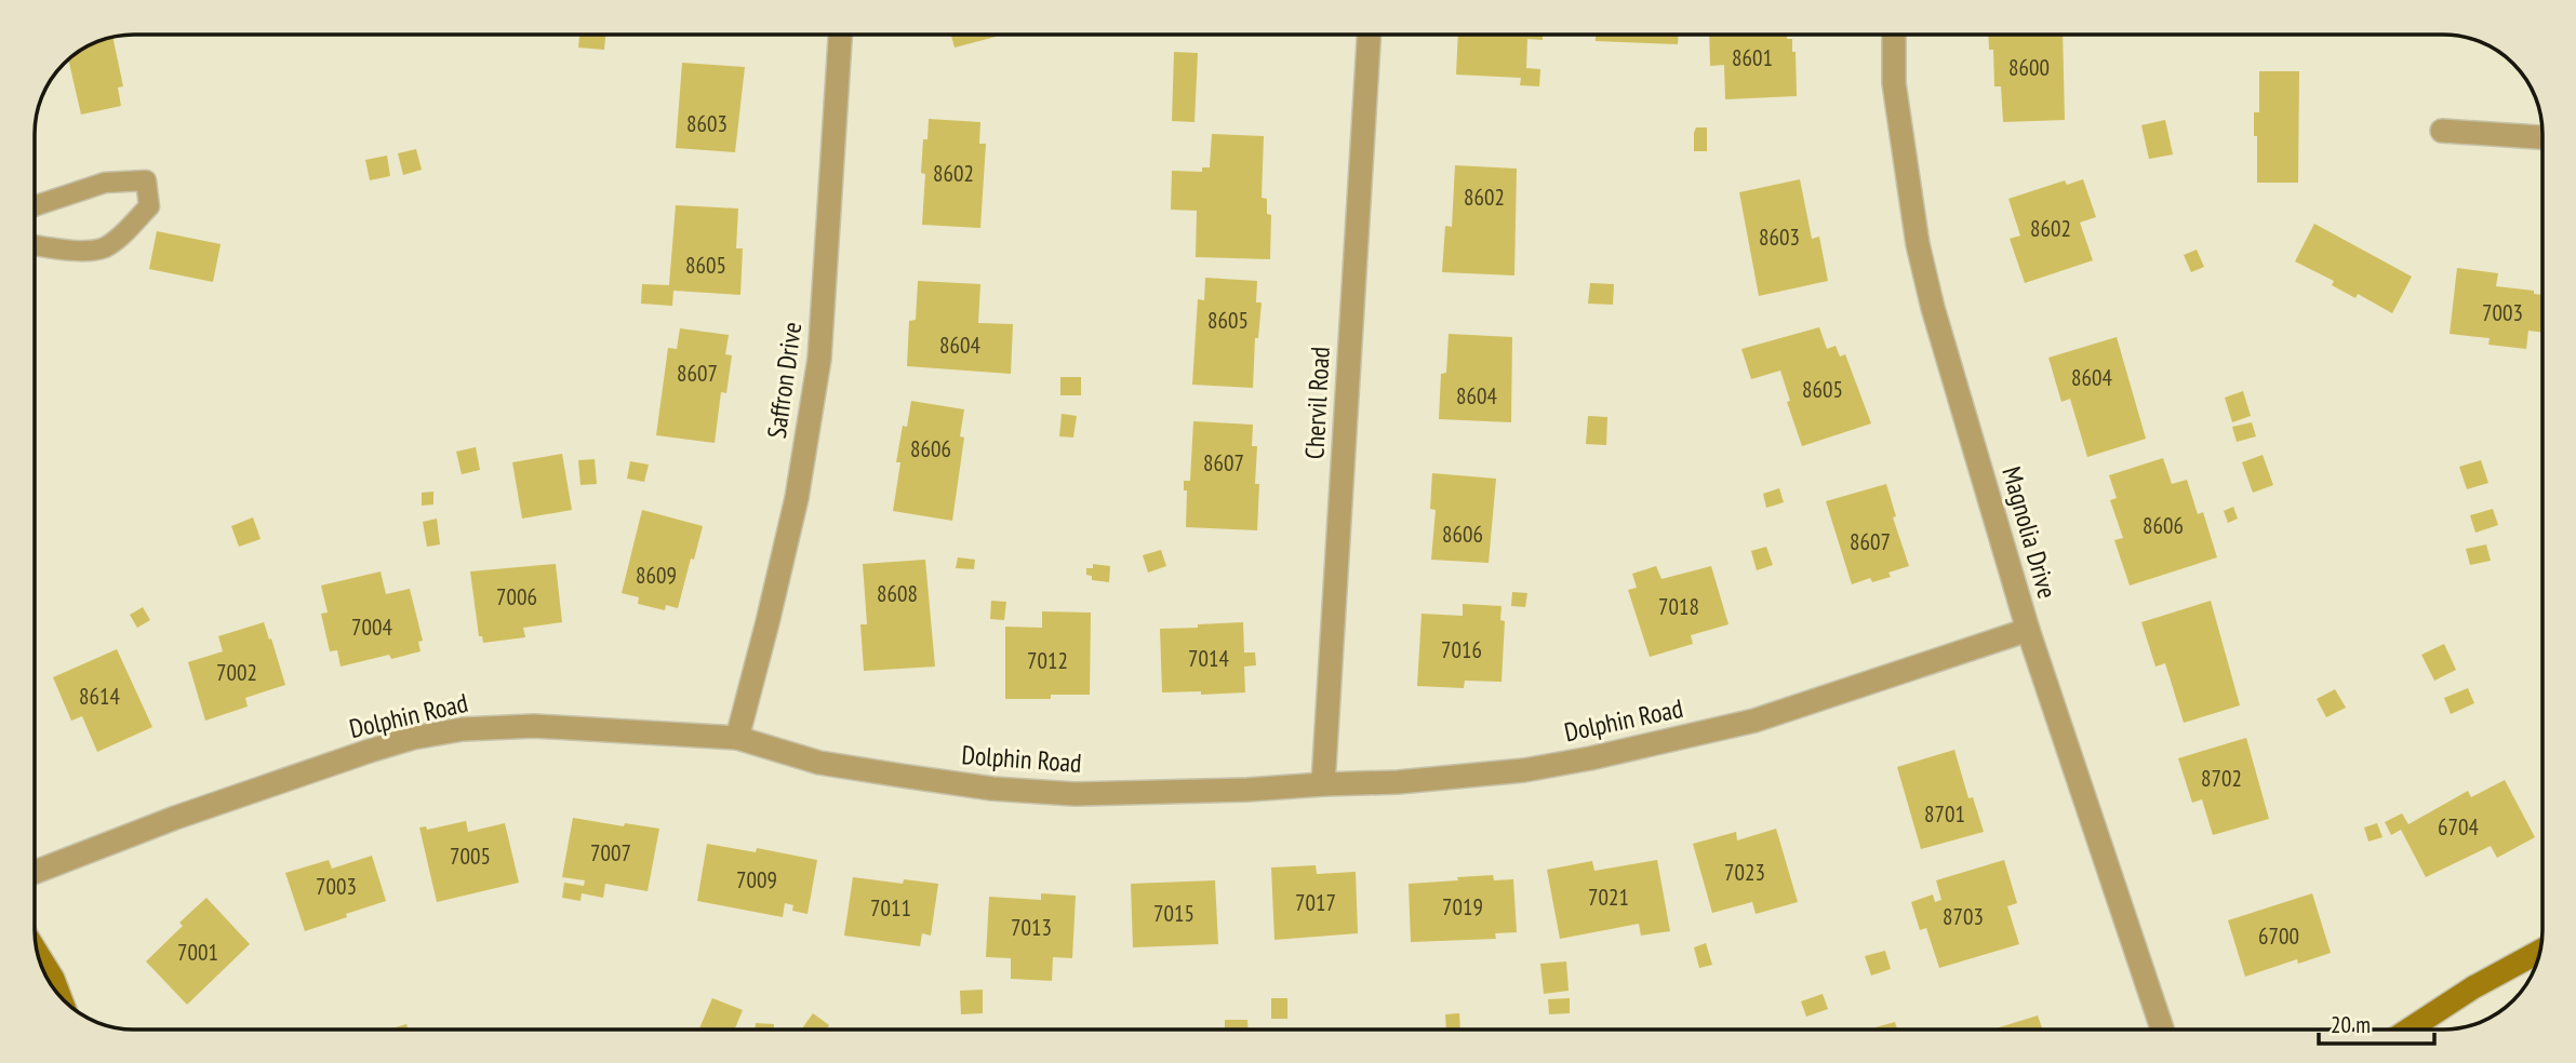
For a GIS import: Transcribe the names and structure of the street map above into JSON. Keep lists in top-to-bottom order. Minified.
{"streets":{"street":["Saffron Drive","Chervil Road","Magnolia Drive","Dolphin Road"]},"crossings":[["Saffron Drive","Dolphin Road"],["Chervil Road","Dolphin Road"],["Magnolia Drive","Dolphin Road"]],"house_numbers":["8601","8600","8603","8602","8602","8602","8603","8605","7003","8605","8604","8607","8604","8605","8604","8606","8607","8606","8606","8607","8609","8608","7006","7018","7004","7016","7014","7012","7002","8614","8702","8701","6704","7007","7005","7023","7009","7003","7021","7017","7019","7011","7015","8703","7013","6700","7001"],"scale_bar":"20 m"}
